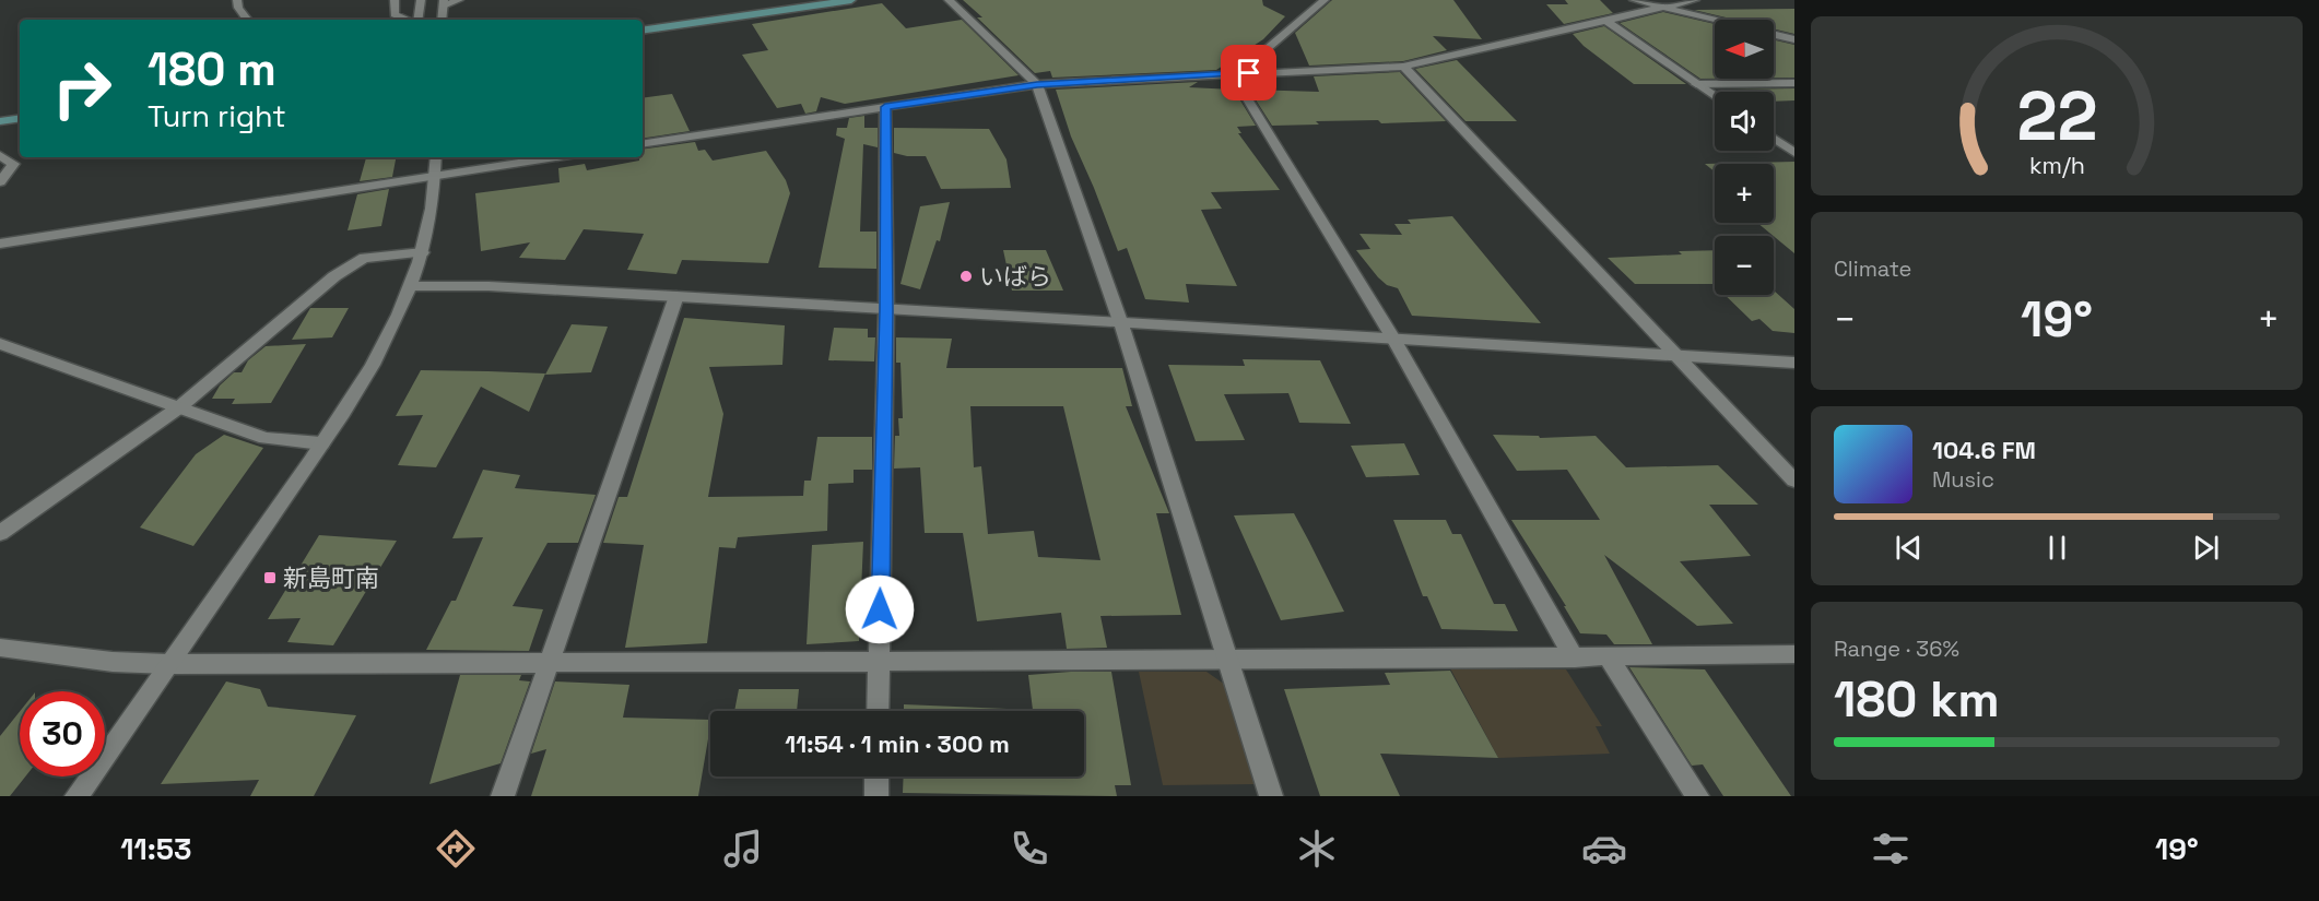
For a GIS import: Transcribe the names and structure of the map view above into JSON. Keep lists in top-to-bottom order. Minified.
{"places":{"other":["いばら"],"transit":["新島町南"]},"north":"left","page":{"map_buttons":["+","−"],"turn":["180 m","Turn right"],"tile":["Climate",["Range · 36%","180 km"]],"heat":["−","19°","+"],"song":["104.6 FM","Music"],"limit":"30","trip":"11:54 · 1 min · 300 m","tabs":["11:53","19°"],"gauge":["22","km/h"]}}
